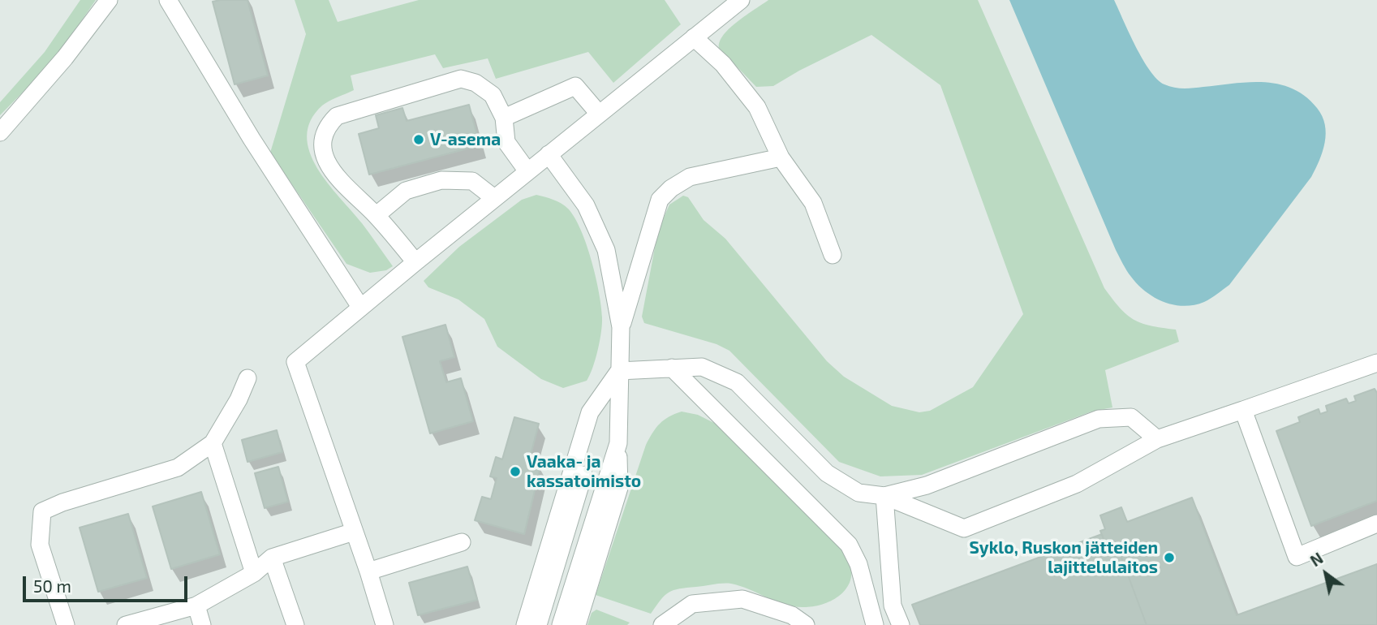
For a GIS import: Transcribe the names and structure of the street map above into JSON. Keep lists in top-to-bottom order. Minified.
{"places":["V-asema","Vaaka- ja kassatoimisto","Syklo, Ruskon jätteiden lajittelulaitos"],"scale_bar":"50 m","north":"top left"}
